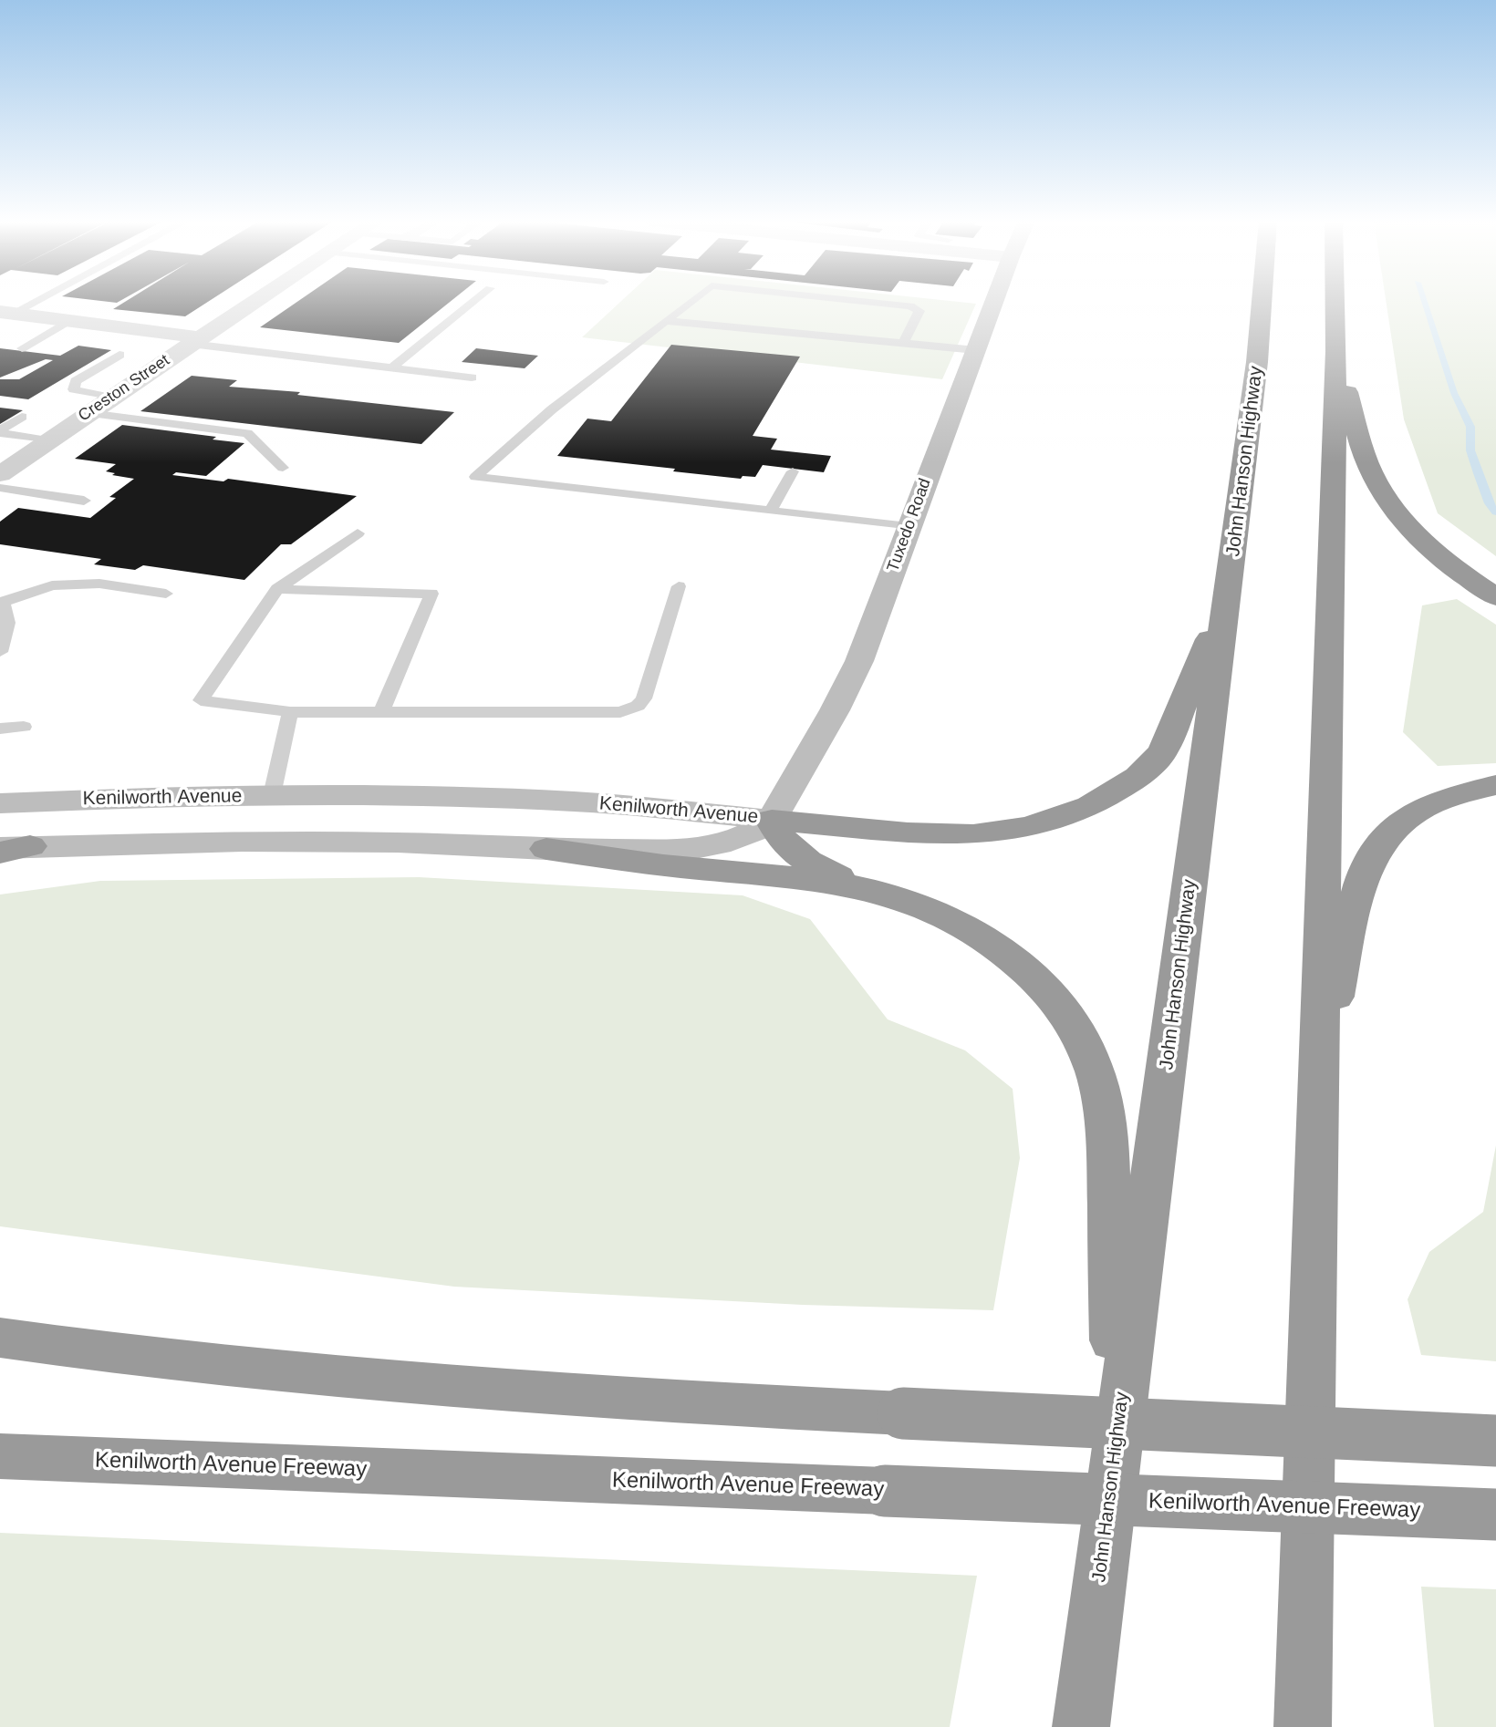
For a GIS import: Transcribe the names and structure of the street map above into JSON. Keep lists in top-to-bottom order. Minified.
{"streets":{"highway":["John Hanson Highway","Kenilworth Avenue Freeway"],"main road":["Tuxedo Road","Kenilworth Avenue"],"street":["Creston Street"]},"crossings":[["Tuxedo Road","Kenilworth Avenue"]]}
